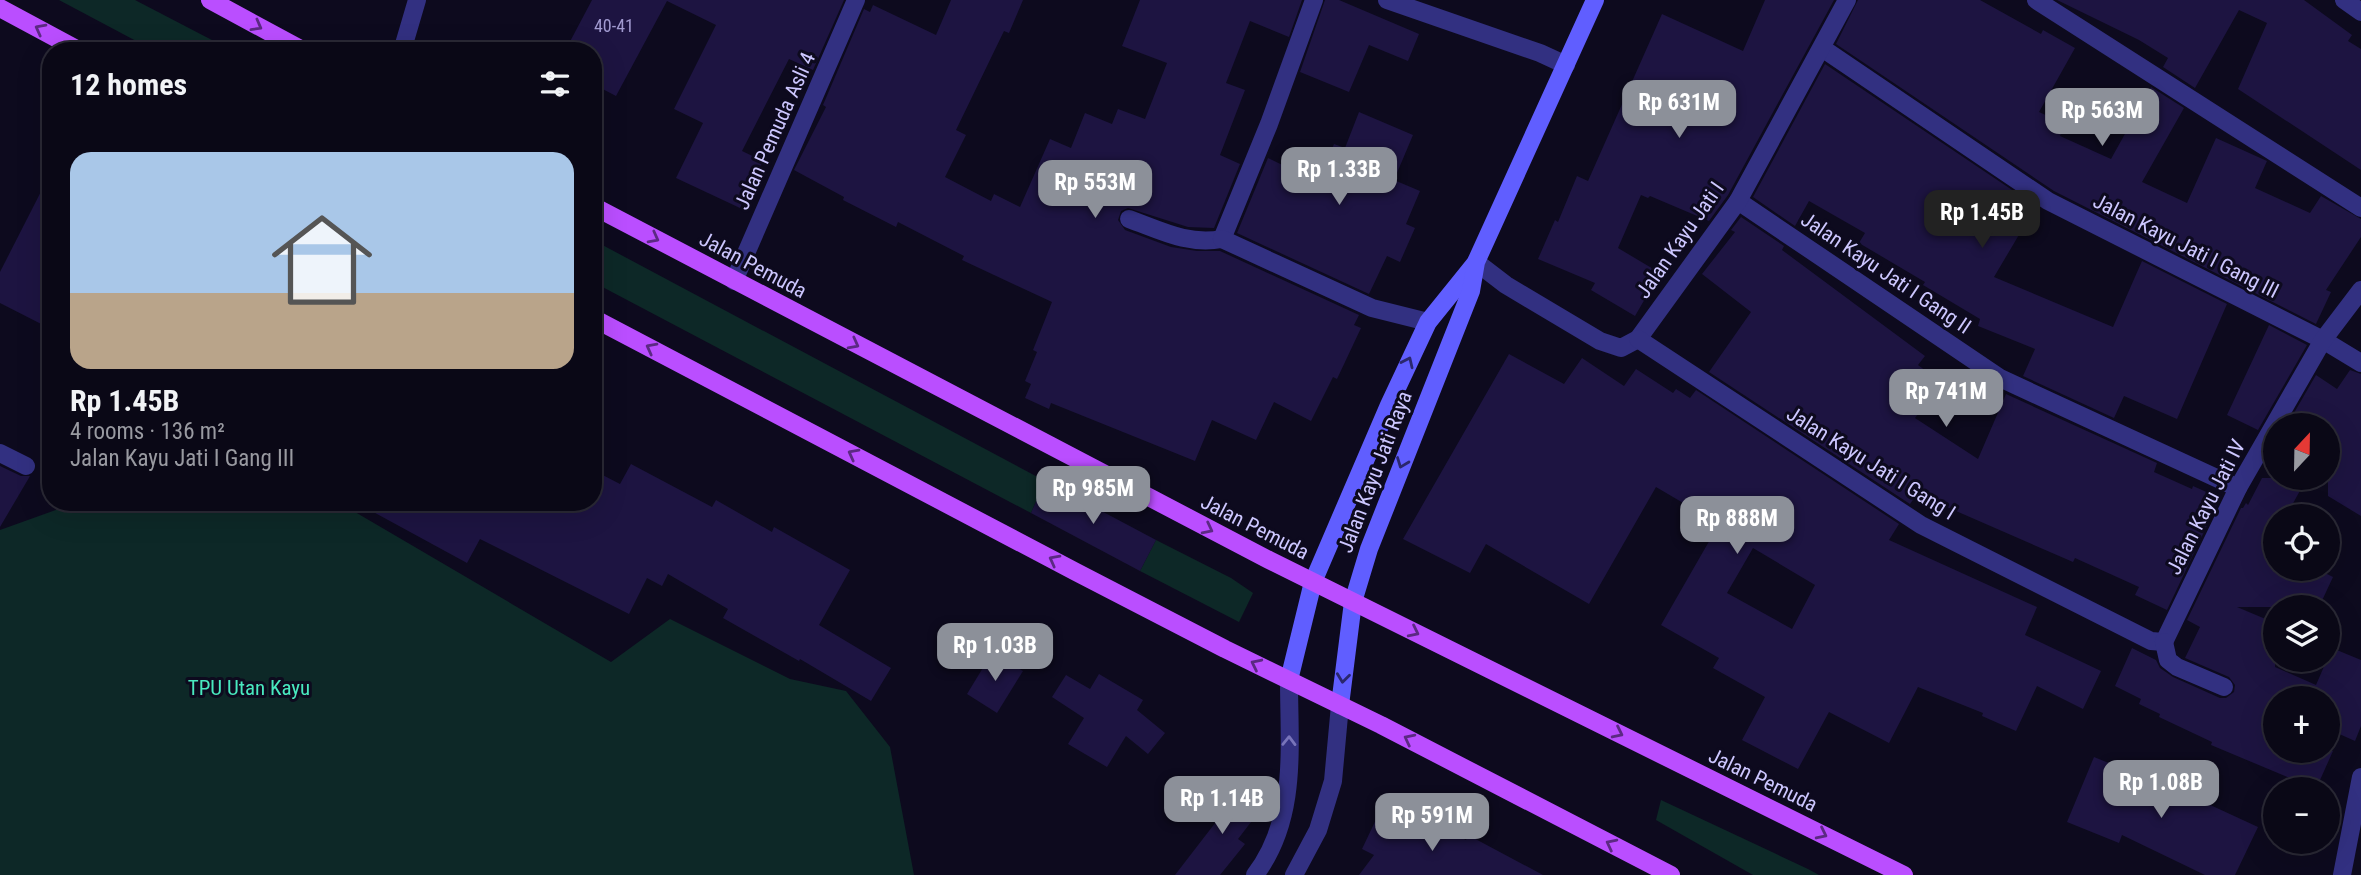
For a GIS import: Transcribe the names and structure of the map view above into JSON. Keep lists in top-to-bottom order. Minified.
{"streets":{"main road":["Jalan Pemuda","Jalan Kayu Jati Raya"],"street":["Jalan Pemuda Asli 4","Jalan Kayu Jati I","Jalan Kayu Jati I Gang III","Jalan Kayu Jati I Gang II","Jalan Kayu Jati I Gang I","Jalan Kayu Jati IV"]},"crossings":[["Jalan Pemuda Asli 4","Jalan Pemuda"],["Jalan Kayu Jati I","Jalan Kayu Jati I Gang III"],["Jalan Kayu Jati I","Jalan Kayu Jati I Gang II"],["Jalan Kayu Jati I","Jalan Kayu Jati I Gang I"],["Jalan Kayu Jati I Gang III","Jalan Kayu Jati IV"],["Jalan Pemuda","Jalan Kayu Jati Raya"],["Jalan Kayu Jati I Gang II","Jalan Kayu Jati IV"],["Jalan Kayu Jati I Gang I","Jalan Kayu Jati IV"]],"parks":["TPU Utan Kayu"],"house_numbers":["40-41"],"north":"top","page":{"heading":"12 homes","price":["Rp 631M","Rp 563M","Rp 1.33B","Rp 553M","Rp 1.45B","Rp 741M","Rp 985M","Rp 888M","Rp 1.03B","Rp 1.08B","Rp 1.14B","Rp 591M"],"list":[{"name":"Rp 1.45B","note":"4 rooms · 136 m² · Jalan Kayu Jati I Gang III"}],"map_buttons":["+","−"]}}
